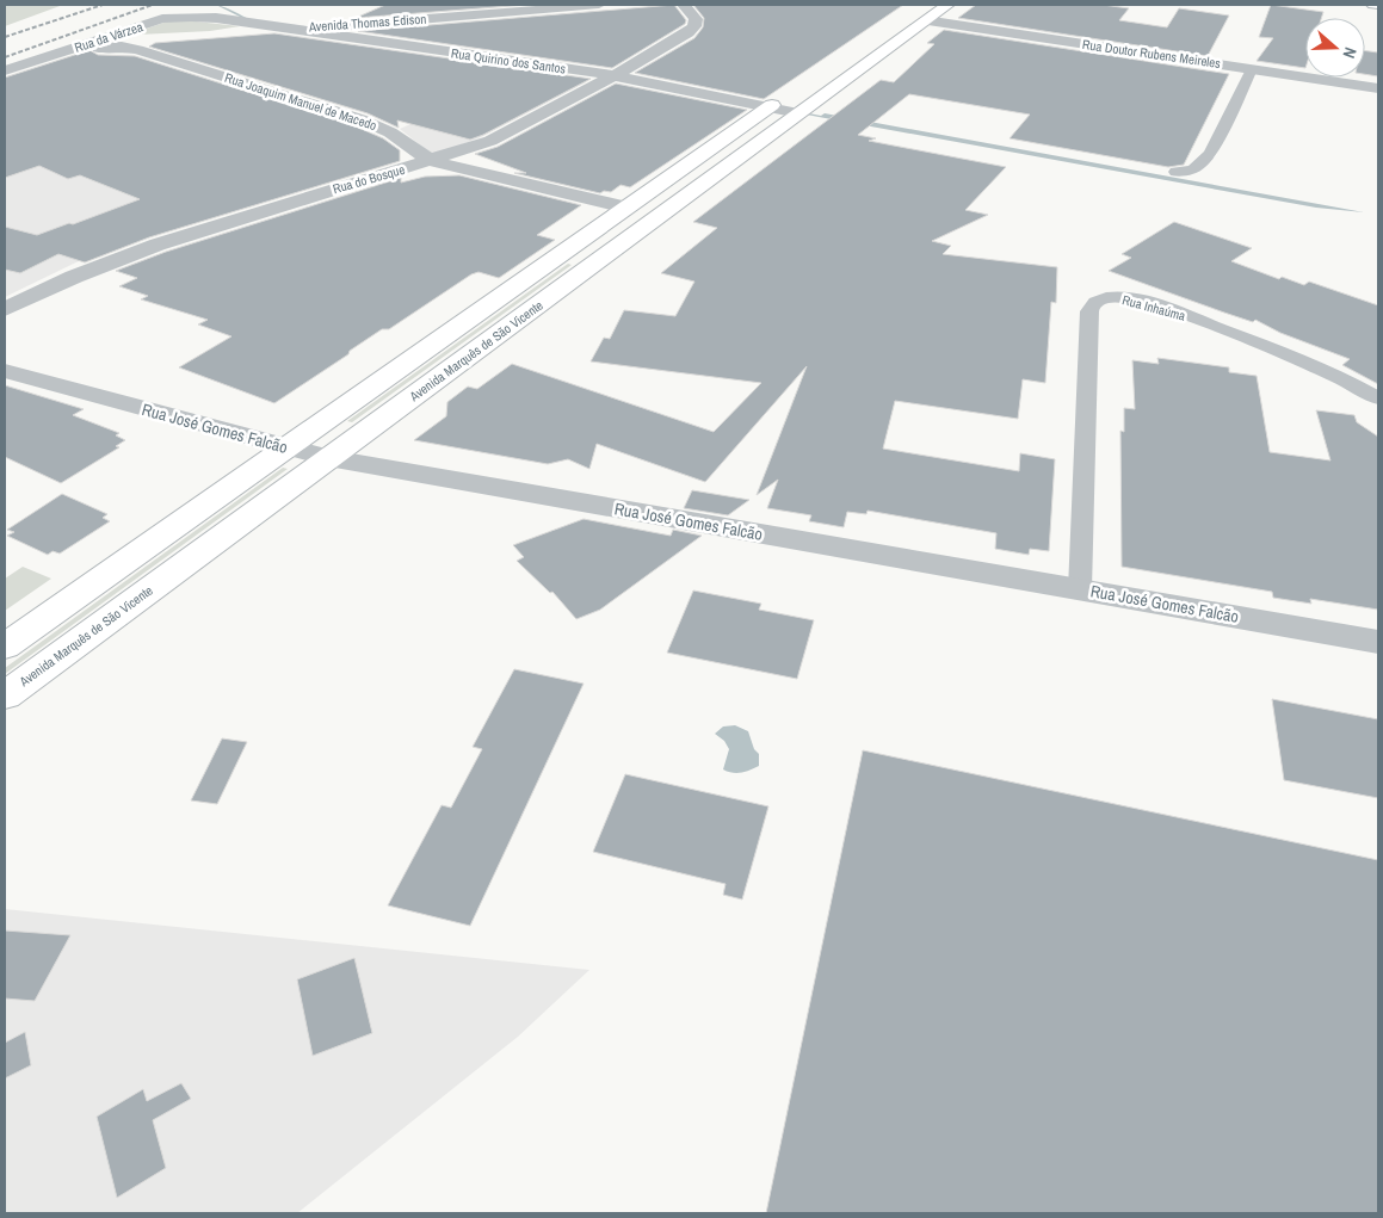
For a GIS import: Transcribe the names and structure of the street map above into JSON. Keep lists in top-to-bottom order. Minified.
{"streets":{"main road":["Avenida Marquês de São Vicente"],"street":["Avenida Thomas Edison","Rua da Várzea","Rua Doutor Rubens Meireles","Rua Quirino dos Santos","Rua Joaquim Manuel de Macedo","Rua do Bosque","Rua Inhaúma","Rua José Gomes Falcão"]},"crossings":[["Avenida Thomas Edison","Rua Quirino dos Santos"],["Rua da Várzea","Rua Quirino dos Santos"],["Rua da Várzea","Rua Joaquim Manuel de Macedo"],["Rua Doutor Rubens Meireles","Avenida Marquês de São Vicente"],["Rua Quirino dos Santos","Rua do Bosque"],["Rua Quirino dos Santos","Avenida Marquês de São Vicente"],["Rua Joaquim Manuel de Macedo","Rua do Bosque"],["Rua Joaquim Manuel de Macedo","Avenida Marquês de São Vicente"],["Rua Inhaúma","Rua José Gomes Falcão"],["Avenida Marquês de São Vicente","Rua José Gomes Falcão"]],"north":"right"}
